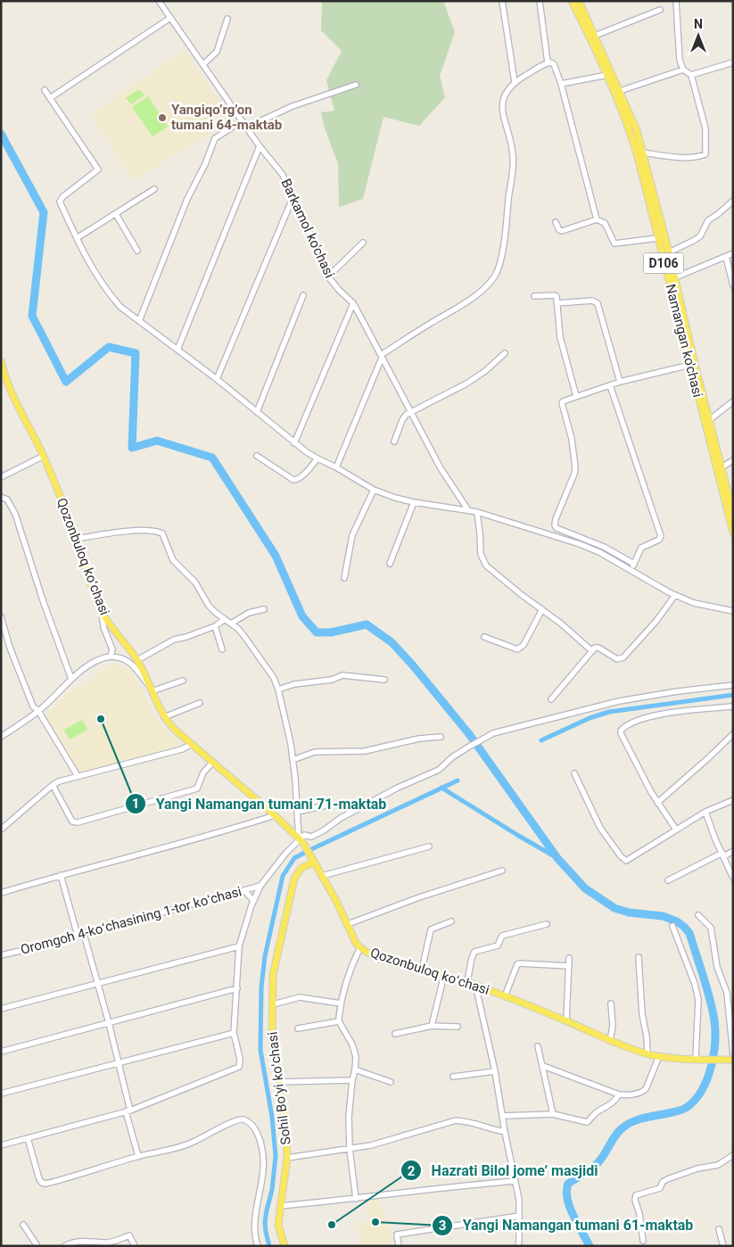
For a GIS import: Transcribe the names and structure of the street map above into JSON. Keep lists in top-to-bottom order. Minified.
{"streets":{"main road":["D106","Namangan ko'chasi","Qozonbuloq koʻchasi","Sohil Boʻyi koʻchasi"],"street":["Barkamol ko'chasi","Oromgoh 4-koʻchasining 1-tor koʻchasi"]},"crossings":[["Qozonbuloq koʻchasi","Sohil Boʻyi koʻchasi"]],"places":["Yangiqo’rg’on tumani 64-maktab","Yangi Namangan tumani 71-maktab","Yangi Namangan tumani 61-maktab","Hazrati Bilol jome’ masjidi"],"north":"top"}
